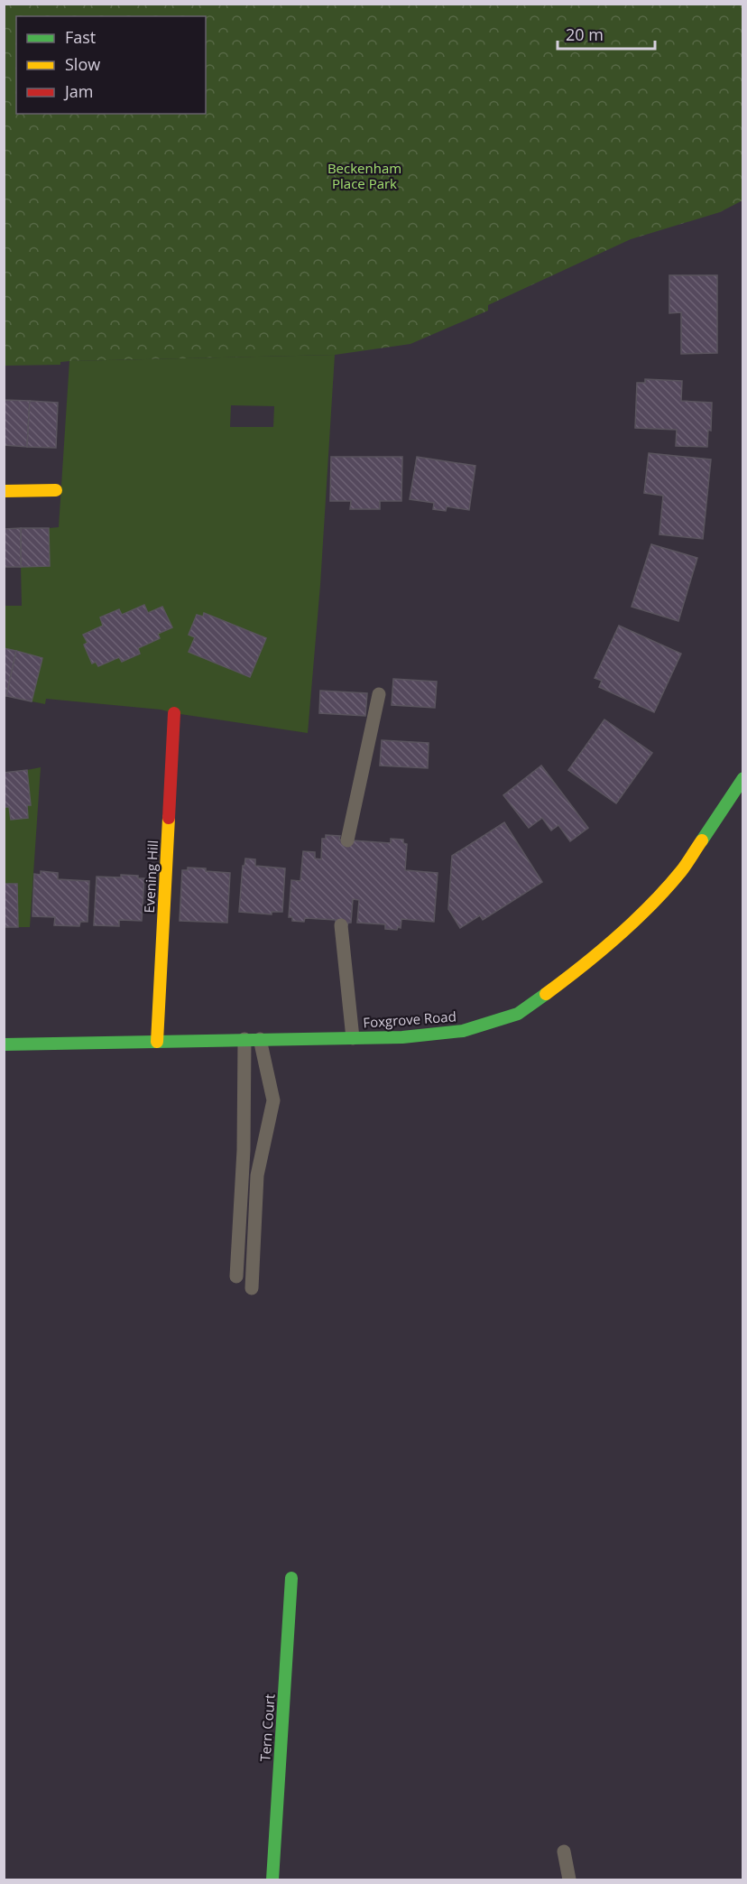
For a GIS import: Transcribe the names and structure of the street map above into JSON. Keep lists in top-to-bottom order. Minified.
{"streets":{"street":["Evening Hill","Foxgrove Road","Tern Court"]},"crossings":[["Evening Hill","Foxgrove Road"]],"parks":["Beckenham Place Park"],"legend":["Fast","Slow","Jam"],"scale_bar":"20 m"}
